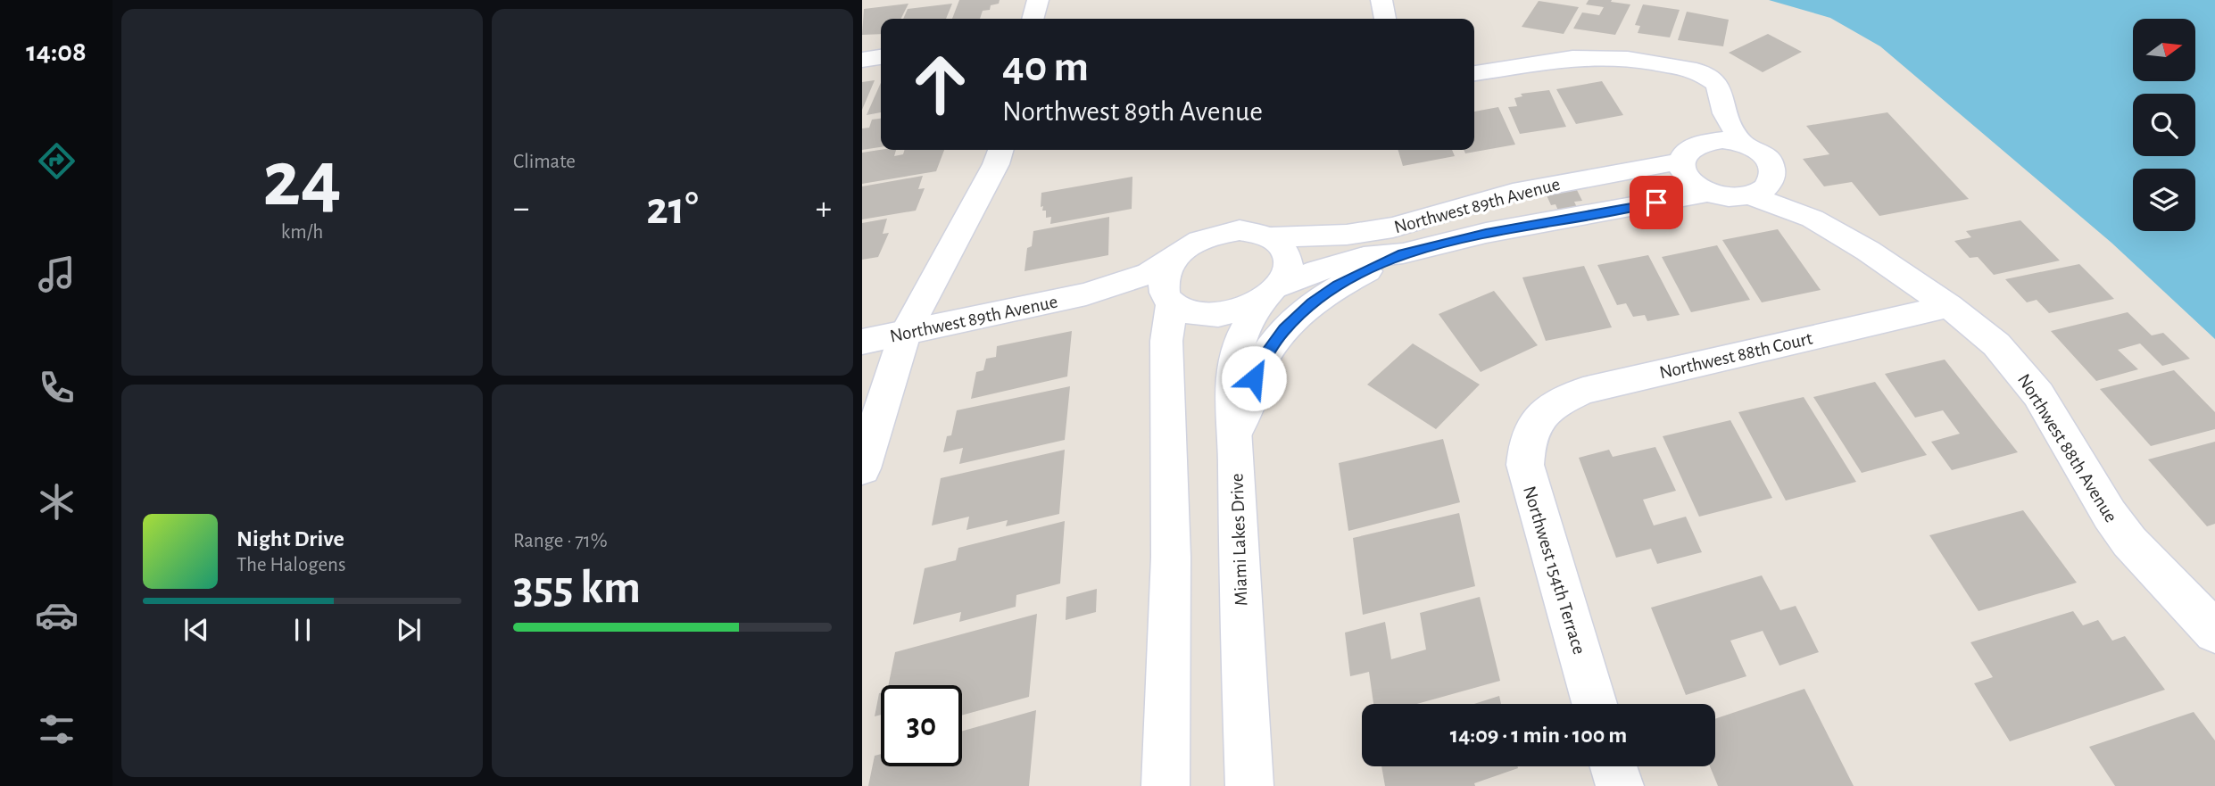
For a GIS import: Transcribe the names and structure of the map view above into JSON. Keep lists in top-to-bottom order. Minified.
{"streets":{"street":["Northwest 89th Avenue","Northwest 88th Court","Northwest 88th Avenue","Miami Lakes Drive","Northwest 154th Terrace"]},"crossings":[["Northwest 89th Avenue","Northwest 88th Avenue"],["Northwest 89th Avenue","Miami Lakes Drive"],["Northwest 88th Court","Northwest 88th Avenue"],["Northwest 88th Court","Northwest 154th Terrace"]],"north":"right","page":{"tabs":"14:08","tile":[["24","km/h"],"Climate",["Range · 71%","355 km"]],"turn":["40 m","Northwest 89th Avenue"],"heat":["−","21°","+"],"song":["Night Drive","The Halogens"],"limit":"30","trip":"14:09 · 1 min · 100 m"}}
